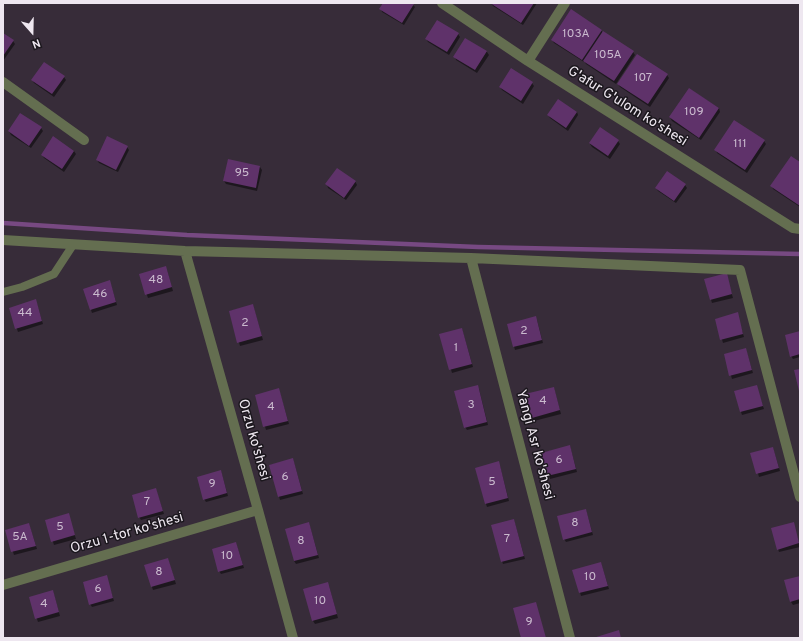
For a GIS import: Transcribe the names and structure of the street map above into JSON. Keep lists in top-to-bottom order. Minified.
{"streets":{"street":["G'afur G'ulom ko'shesi","Orzu ko'shesi","Yangi Asr ko'shesi","Orzu 1-tor ko'shesi"]},"crossings":[["Orzu ko'shesi","Orzu 1-tor ko'shesi"]],"house_numbers":["103A","105A","107","109","111","95","48","46","44","2","2","1","4","3","4","6","6","5","9","7","8","5","5A","7","8","10","8","10","6","10","4","9"],"north":"bottom"}
